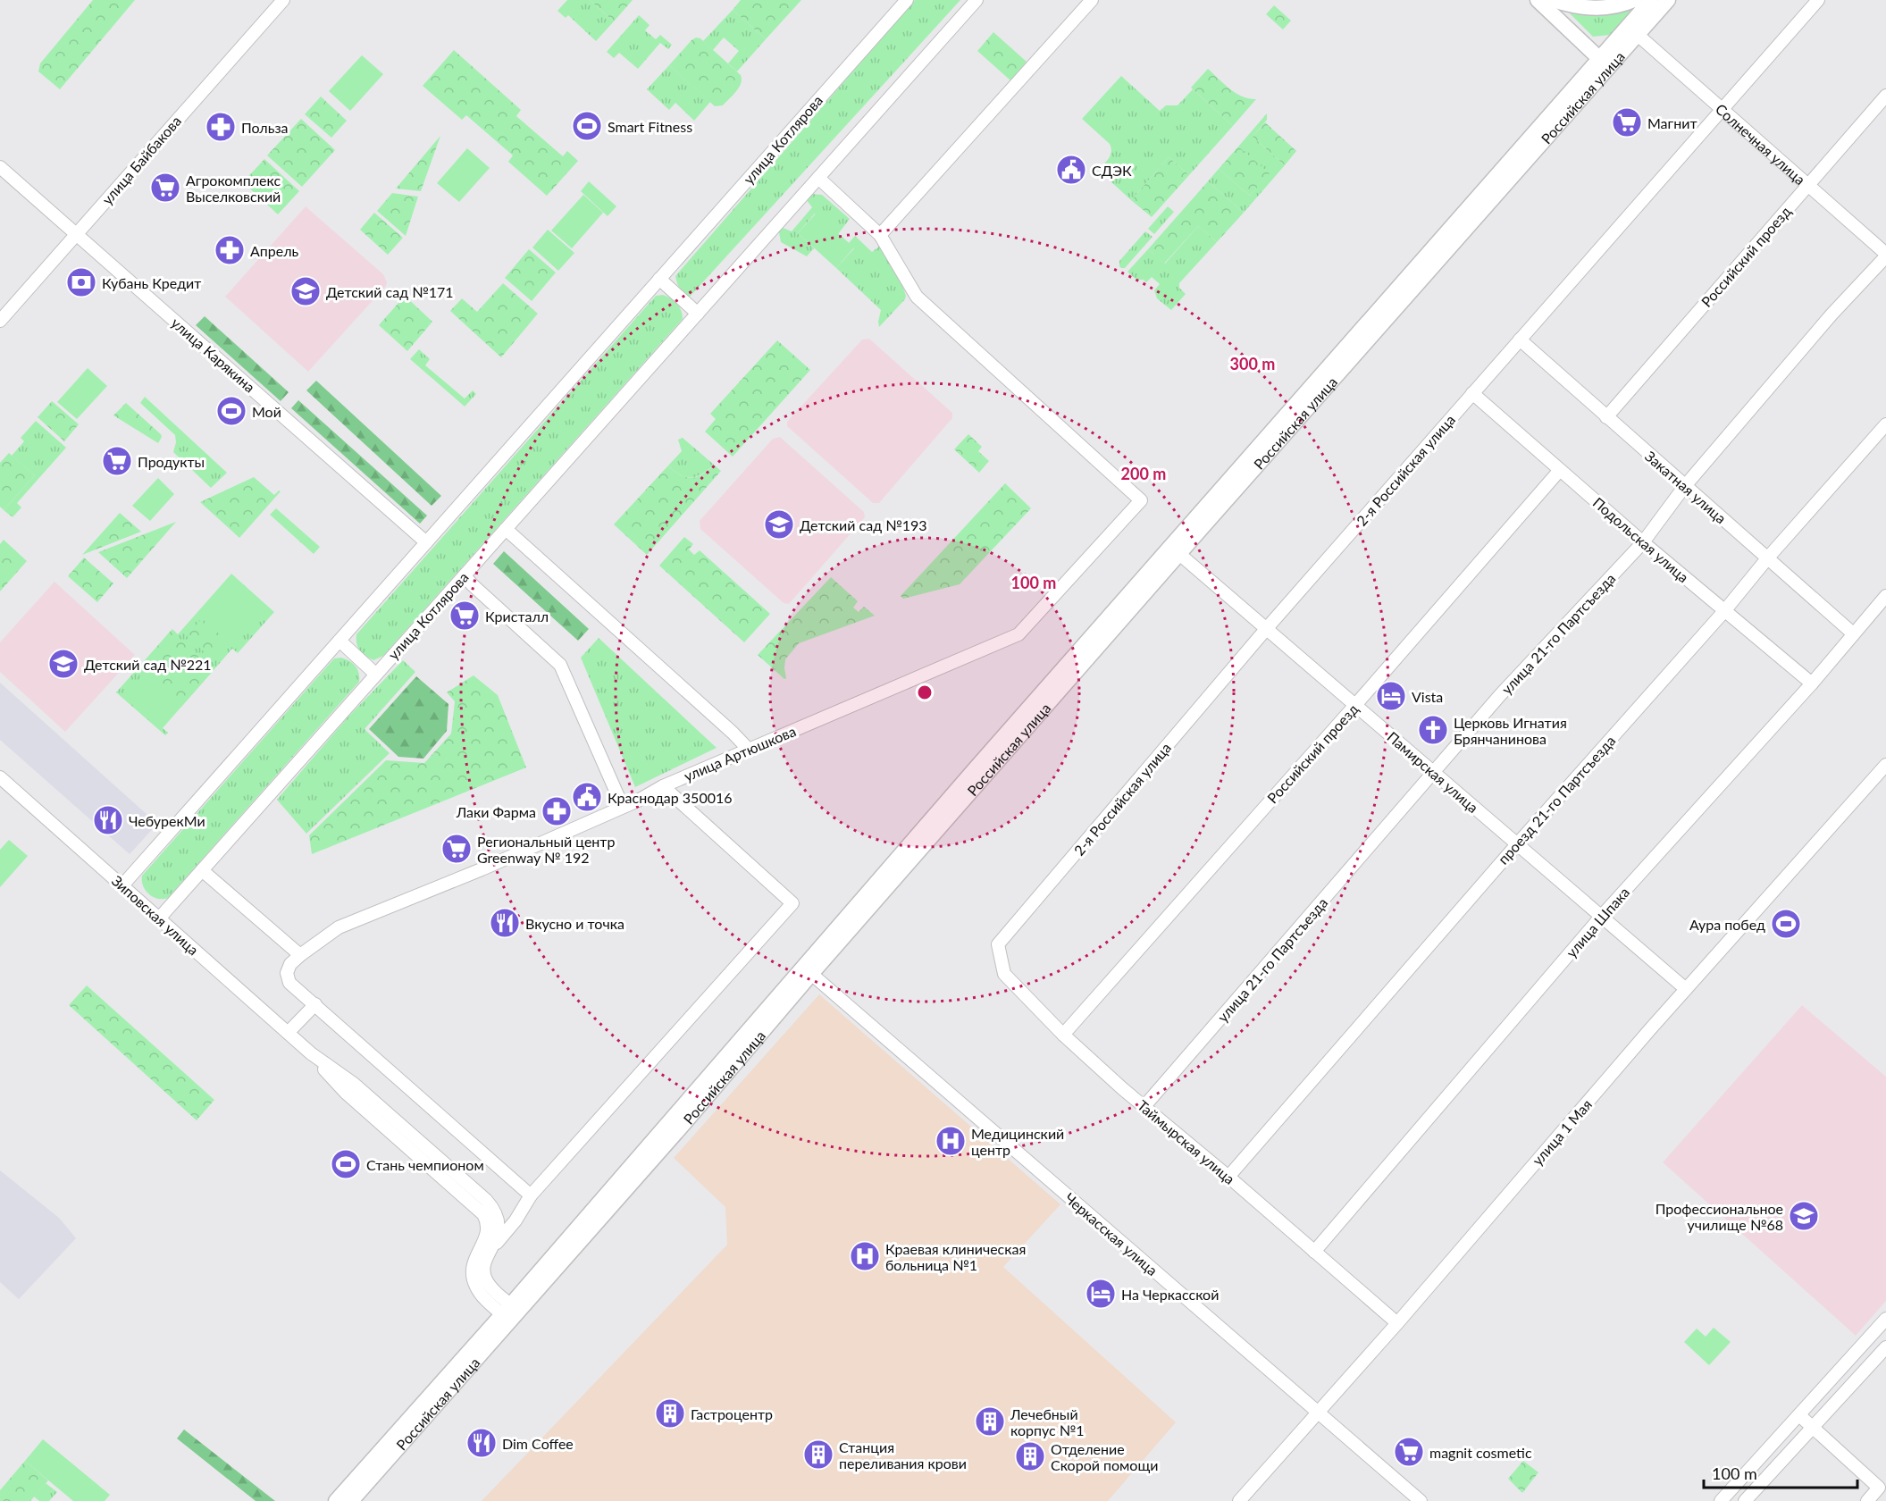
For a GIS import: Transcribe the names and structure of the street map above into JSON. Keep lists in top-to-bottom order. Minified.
{"streets":{"main road":["Российская улица"],"street":["улица Котлярова","Солнечная улица","улица Байбакова","Российский проезд","улица Карякина","2-я Российская улица","Закатная улица","Подольская улица","улица 21-го Партсъезда","улица Артюшкова","Памирская улица","проезд 21-го Партсъезда","Зиповская улица","улица Шпака","улица 1 Мая","Таймырская улица","Черкасская улица"]},"crossings":[["Российская улица","Солнечная улица"],["Российская улица","Памирская улица"],["Российская улица","Зиповская улица"],["Российская улица","Черкасская улица"],["улица Котлярова","улица Карякина"],["улица Котлярова","Зиповская улица"],["Солнечная улица","Российский проезд"],["Солнечная улица","2-я Российская улица"],["Солнечная улица","улица 21-го Партсъезда"],["улица Байбакова","улица Карякина"],["Российский проезд","Закатная улица"],["Российский проезд","Подольская улица"],["Российский проезд","Памирская улица"],["Российский проезд","Таймырская улица"],["2-я Российская улица","Закатная улица"],["2-я Российская улица","Подольская улица"],["2-я Российская улица","Памирская улица"],["2-я Российская улица","Таймырская улица"],["Закатная улица","улица 21-го Партсъезда"],["Закатная улица","проезд 21-го Партсъезда"],["Закатная улица","улица Шпака"],["Подольская улица","улица 21-го Партсъезда"],["Подольская улица","проезд 21-го Партсъезда"],["Подольская улица","улица Шпака"],["улица 21-го Партсъезда","Памирская улица"],["улица 21-го Партсъезда","Таймырская улица"],["Памирская улица","проезд 21-го Партсъезда"],["Памирская улица","улица Шпака"],["Памирская улица","улица 1 Мая"],["проезд 21-го Партсъезда","Таймырская улица"],["улица Шпака","Таймырская улица"],["улица 1 Мая","Таймырская улица"],["улица 1 Мая","Черкасская улица"]],"places":{"supermarket":["Магнит","Агрокомплекс Выселковский","Продукты","Кристалл","Региональный центр Greenway № 192","magnit cosmetic"],"sports":["Smart Fitness","Мой","Аура побед","Стань чемпионом"],"pharmacy":["Польза","Апрель","Лаки Фарма"],"public building":["СДЭК","Краснодар 350016"],"bank":["Кубань Кредит"],"school or university":["Детский сад №171","Детский сад №193","Детский сад №221","Профессиональное училище №68"],"hotel":["Vista","На Черкасской"],"church":["Церковь Игнатия Брянчанинова"],"restaurant":["ЧебурекМи","Вкусно и точка","Dim Coffee"],"hospital":["Медицинский центр","Краевая клиническая больница №1"],"building":["Гастроцентр","Лечебный корпус №1","Станция переливания крови","Отделение Скорой помощи"]},"scale_bar":"100 m","rings":["300 m","200 m","100 m"]}
